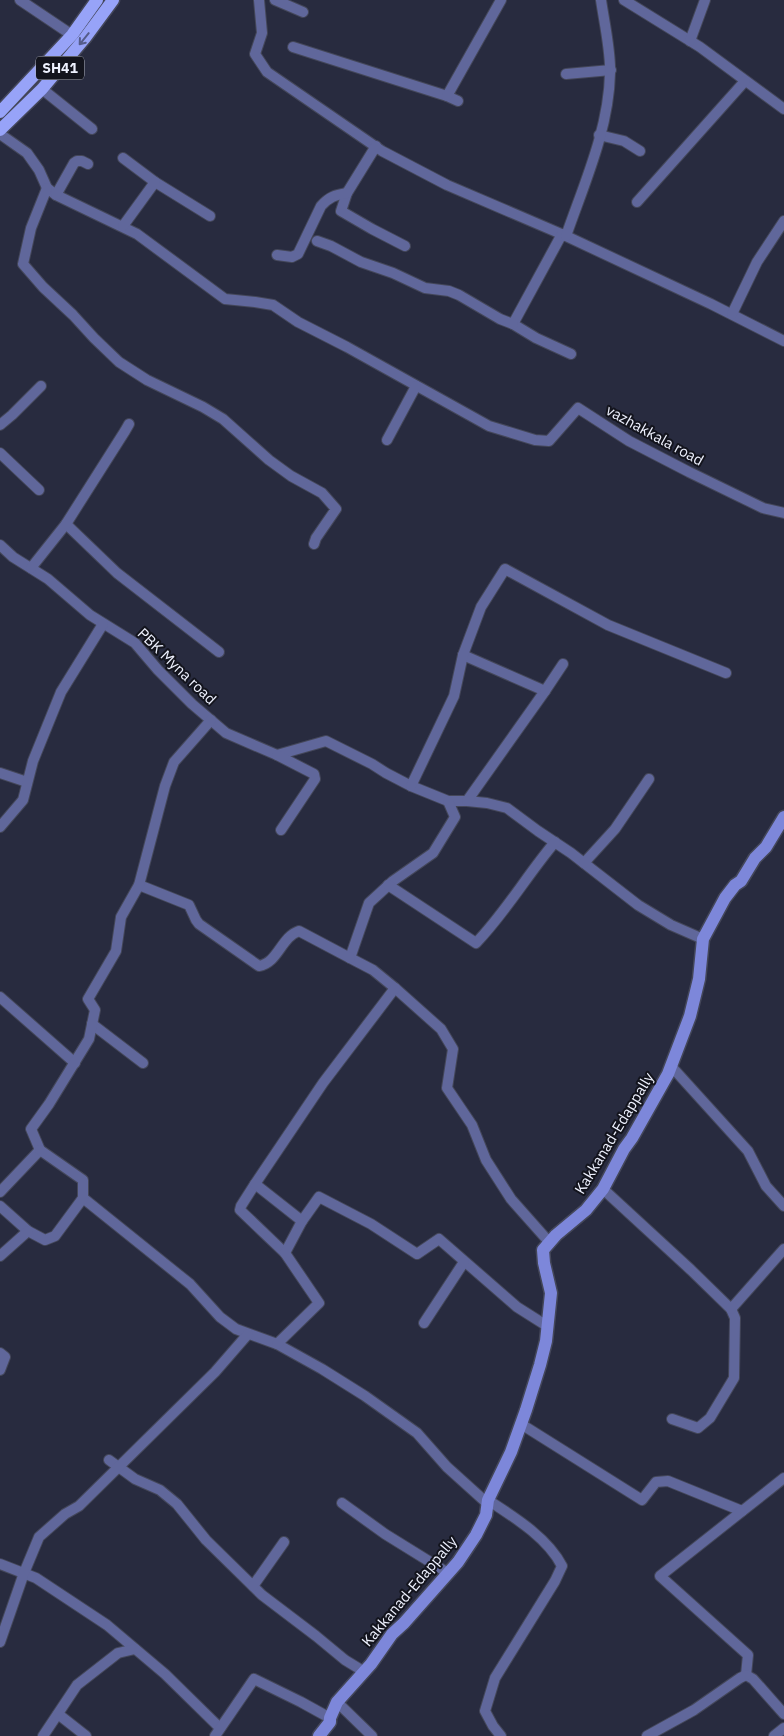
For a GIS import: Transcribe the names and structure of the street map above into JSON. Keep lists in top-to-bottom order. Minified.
{"streets":{"main road":["SH41"],"street":["vazhakkala road","PBK Myna road","Kakkanad-Edappally"]}}
